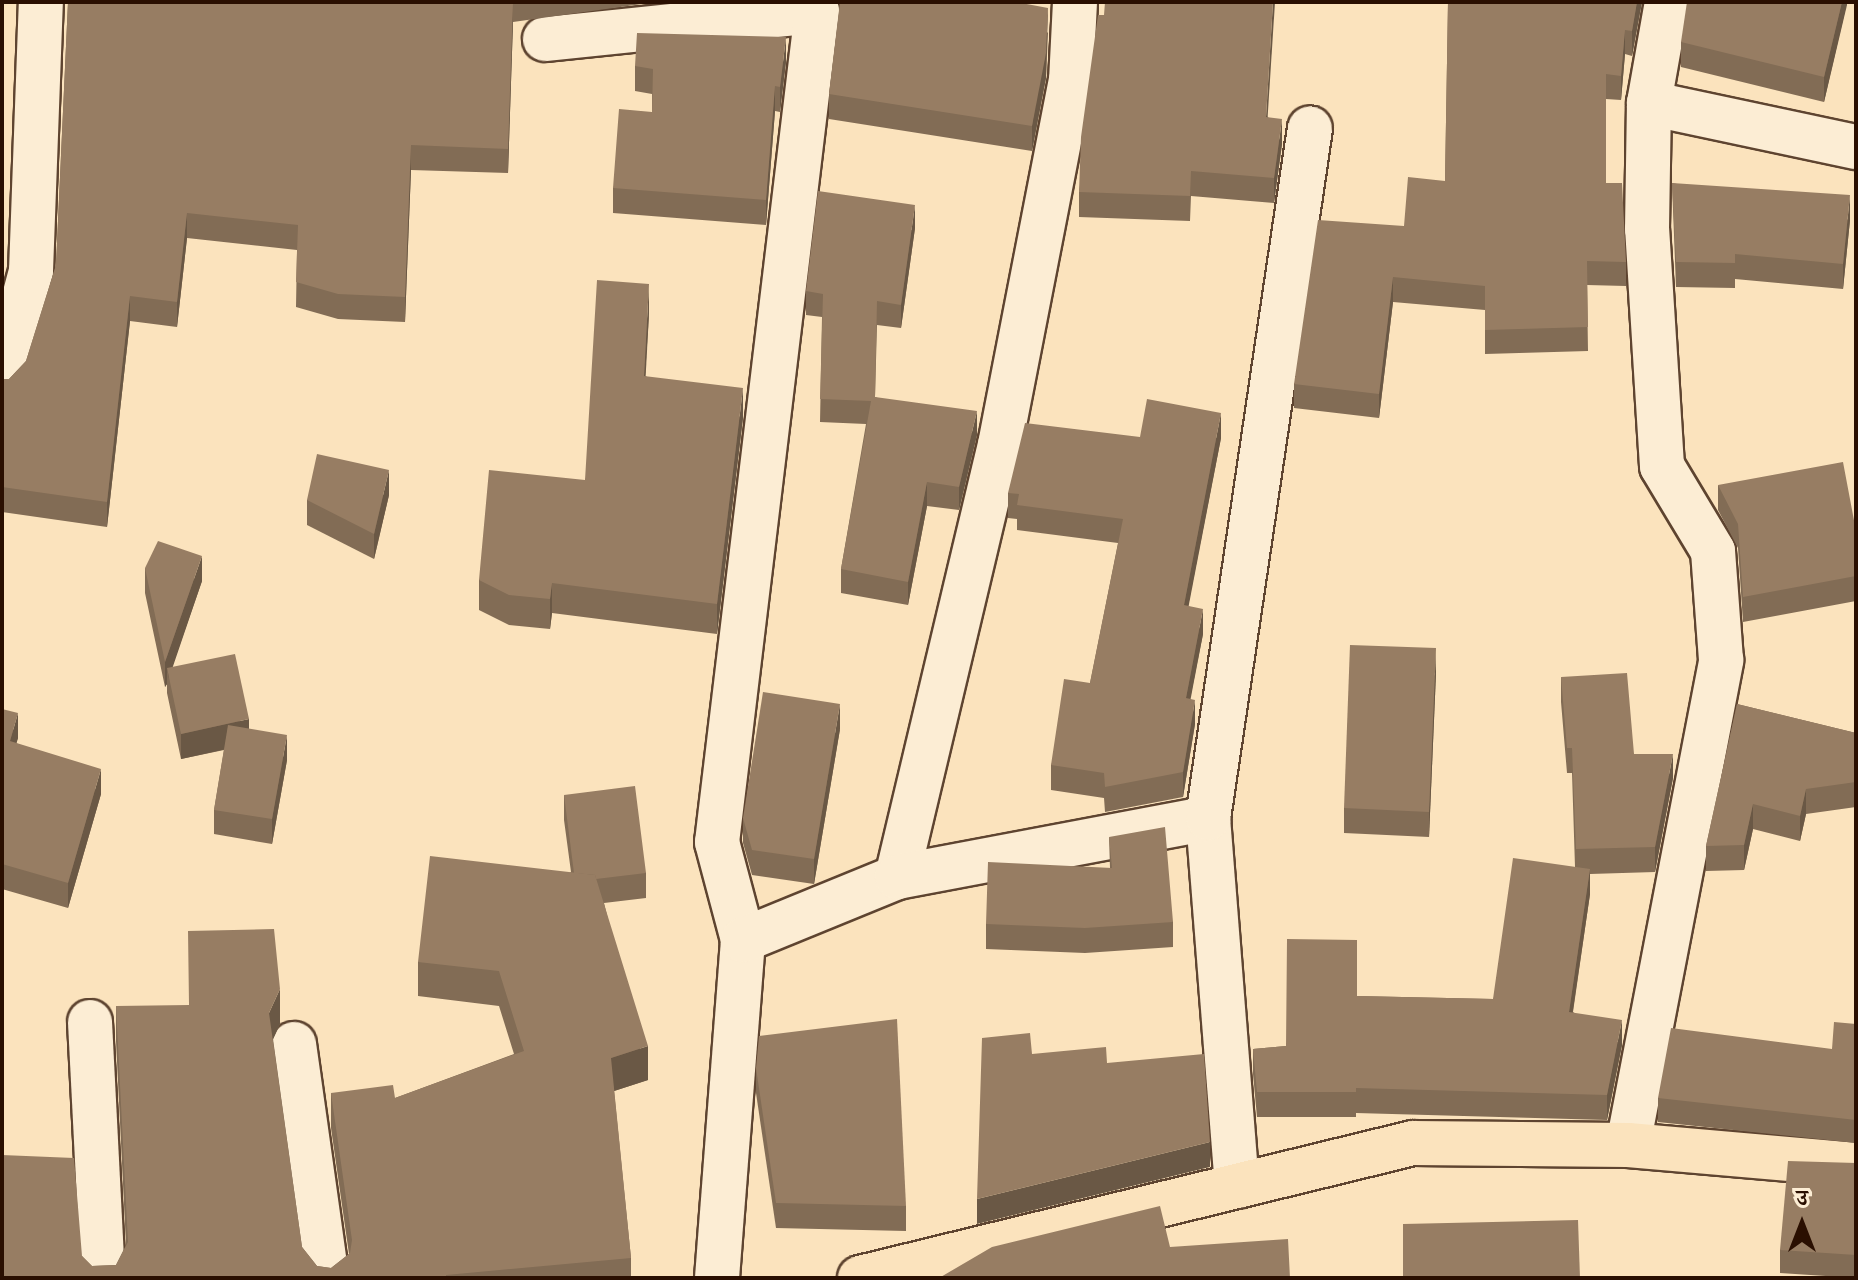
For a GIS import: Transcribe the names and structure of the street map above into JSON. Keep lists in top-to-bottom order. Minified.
{"north":"top"}
